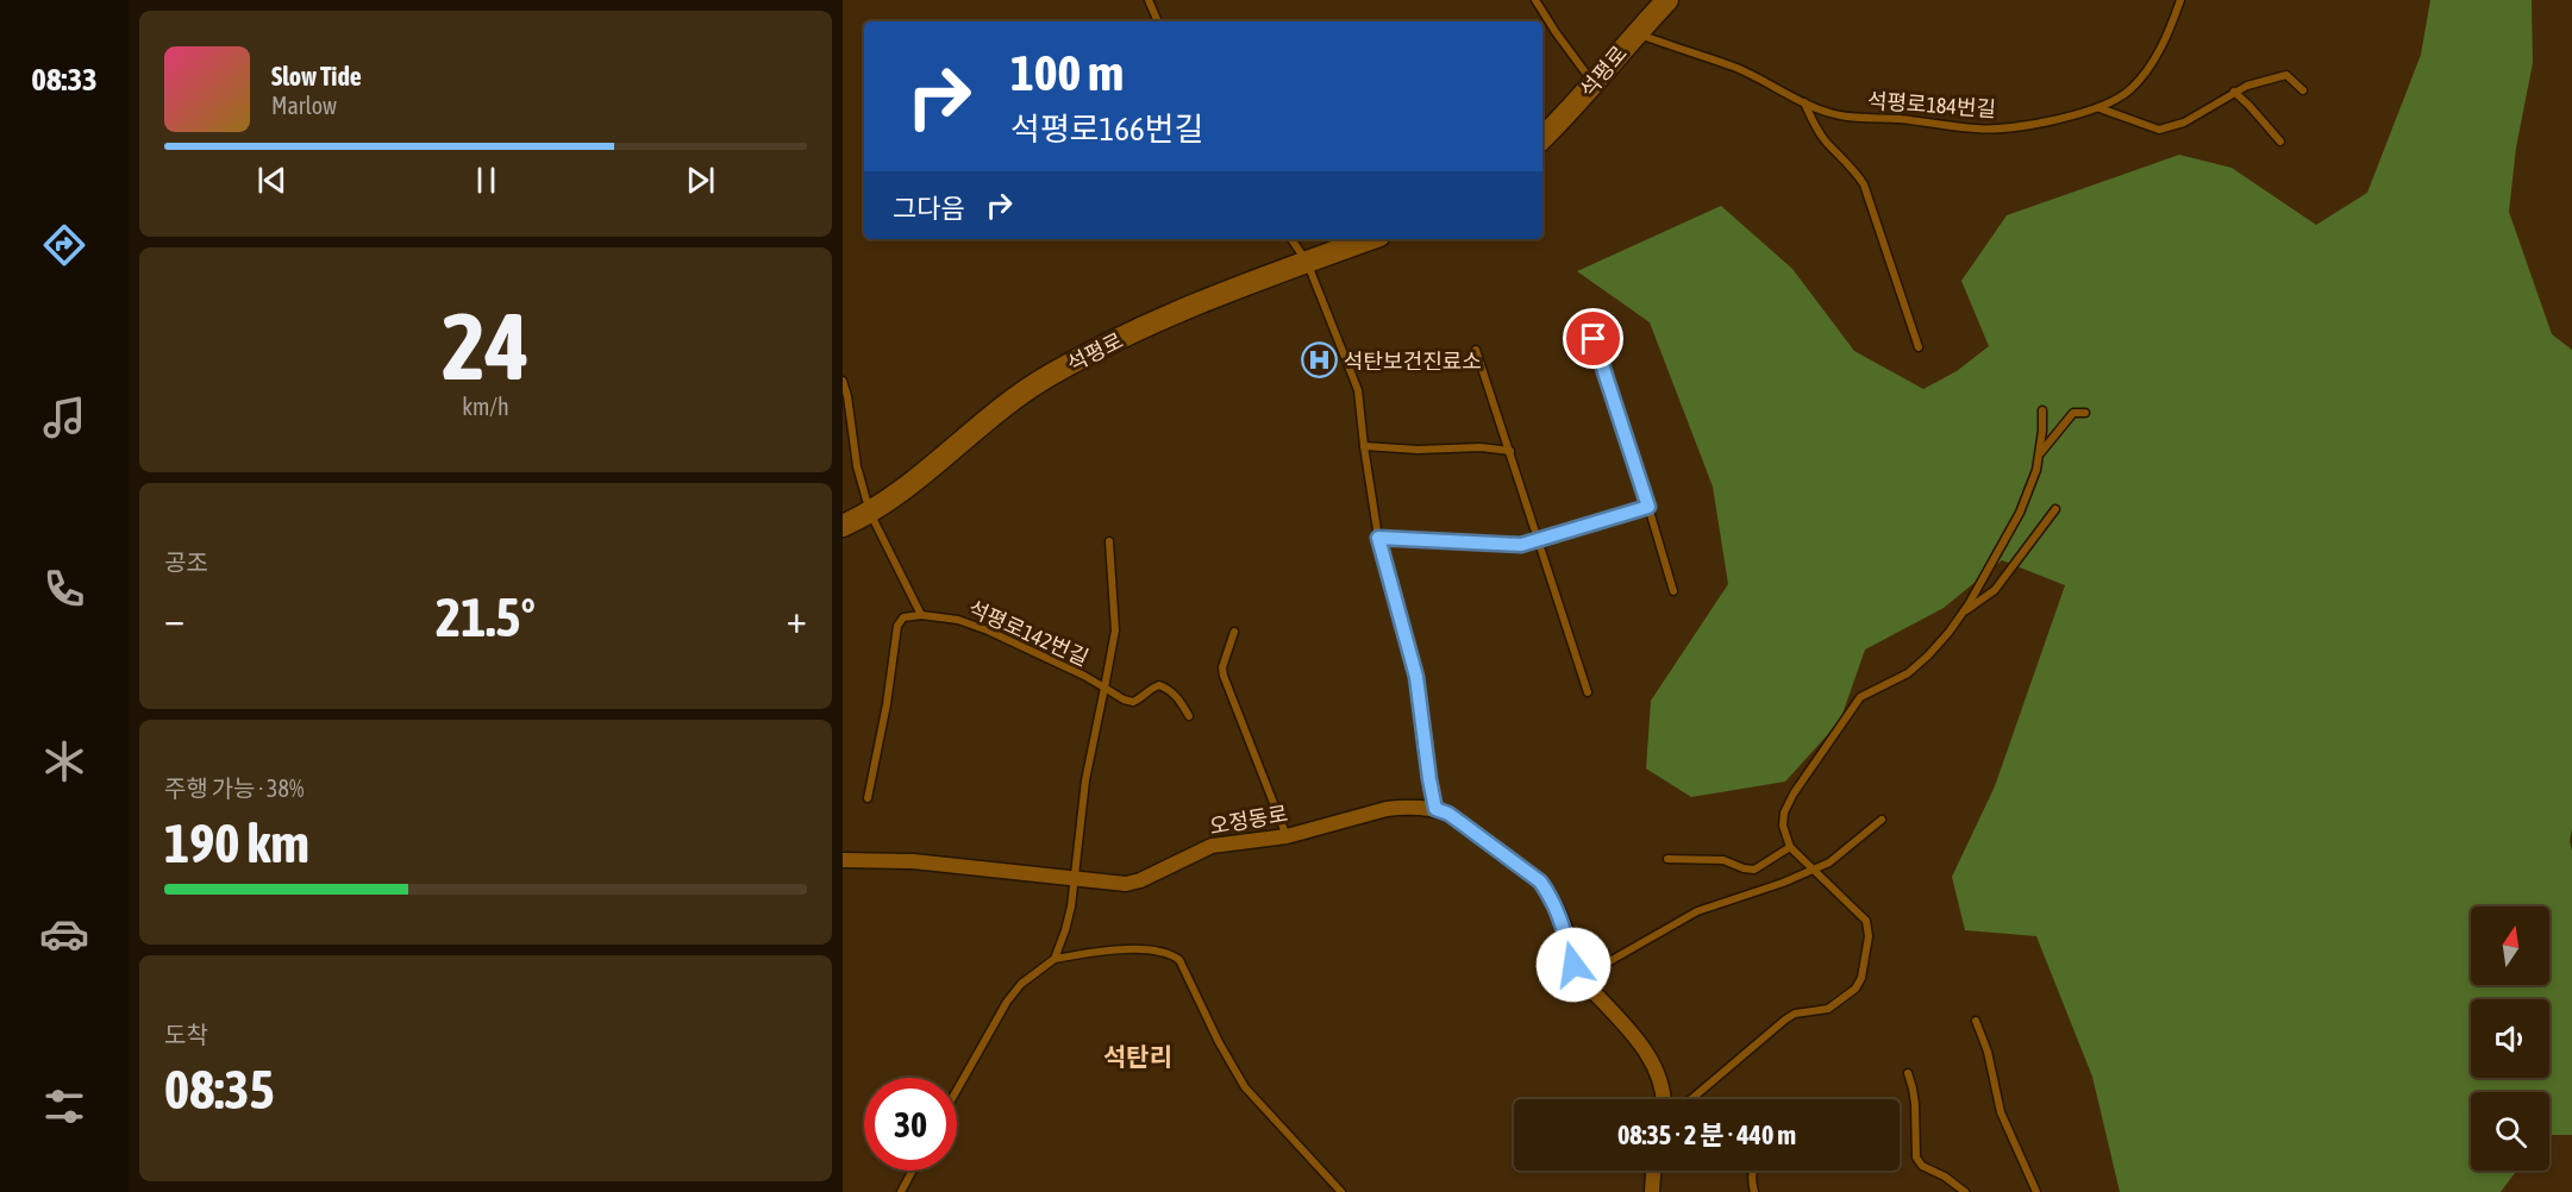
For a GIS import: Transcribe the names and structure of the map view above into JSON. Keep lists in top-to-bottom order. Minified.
{"streets":{"street":["석평로","오정동로"],"lane":["석평로184번길","석평로142번길"]},"crossings":[["석평로","석평로184번길"],["석평로142번길","오정동로"]],"districts":["석탄리"],"places":{"hospital":["석탄보건진료소"]},"north":"top","page":{"tabs":"08:33","turn":["100 m","석평로166번길"],"song":["Slow Tide","Marlow"],"then":"그다음","tile":[["24","km/h"],"공조",["주행 가능 · 38%","190 km"],["도착","08:35"]],"heat":["−","21.5°","+"],"limit":"30","trip":"08:35 · 2 분 · 440 m"}}
